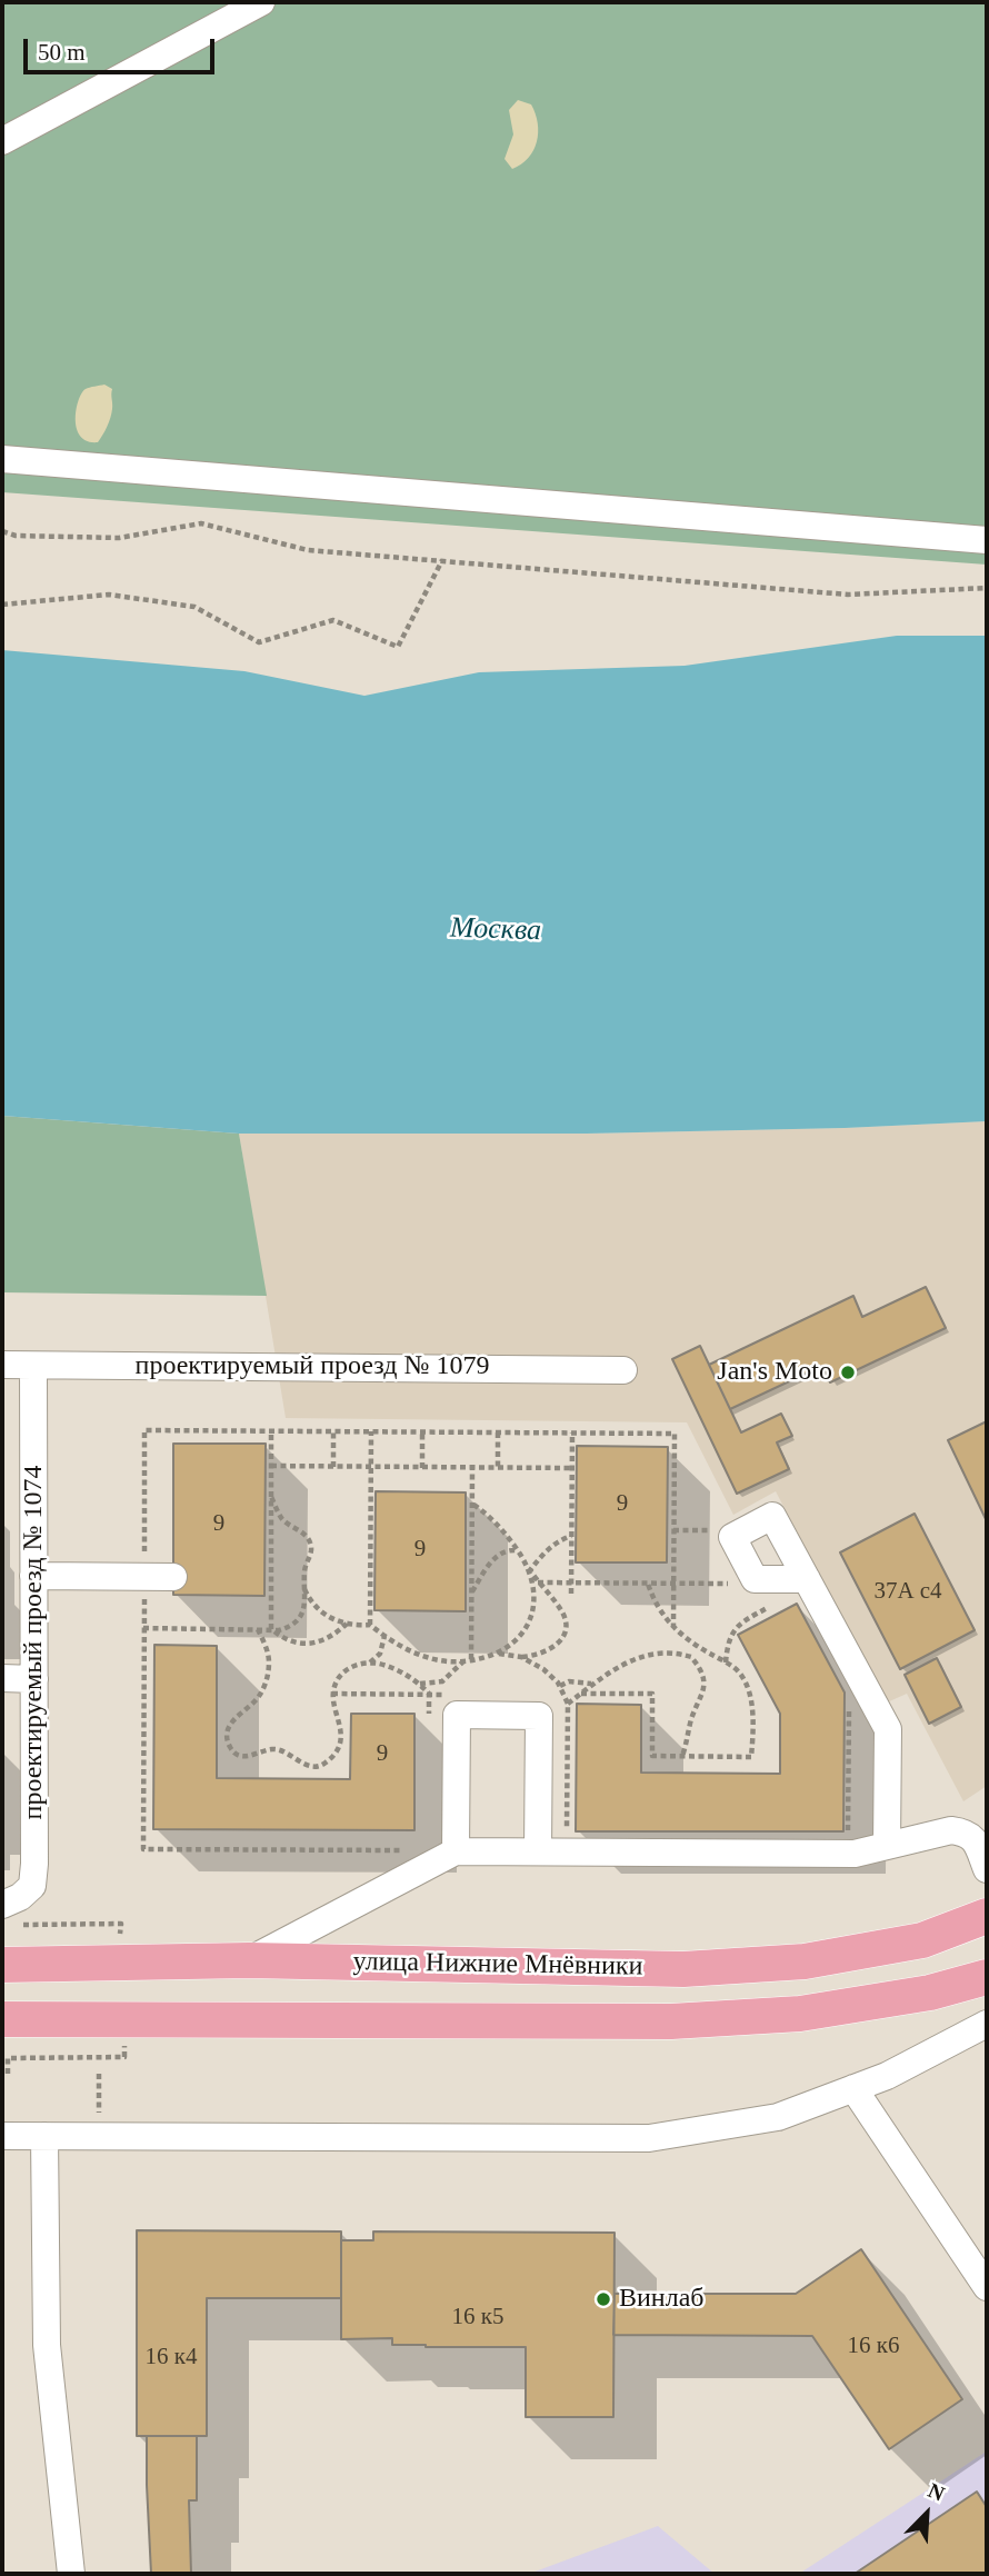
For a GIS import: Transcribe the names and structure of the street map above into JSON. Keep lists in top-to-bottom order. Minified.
{"streets":{"main road":["улица Нижние Мнёвники"],"street":["проектируемый проезд № 1079","проектируемый проезд № 1074"]},"crossings":[["проектируемый проезд № 1079","проектируемый проезд № 1074"]],"water":["Москва"],"places":["Jan's Moto","Винлаб"],"house_numbers":["9","9","9","37А с4","9","16 к5","16 к6","16 к4"],"scale_bar":"50 m","north":"top right"}
